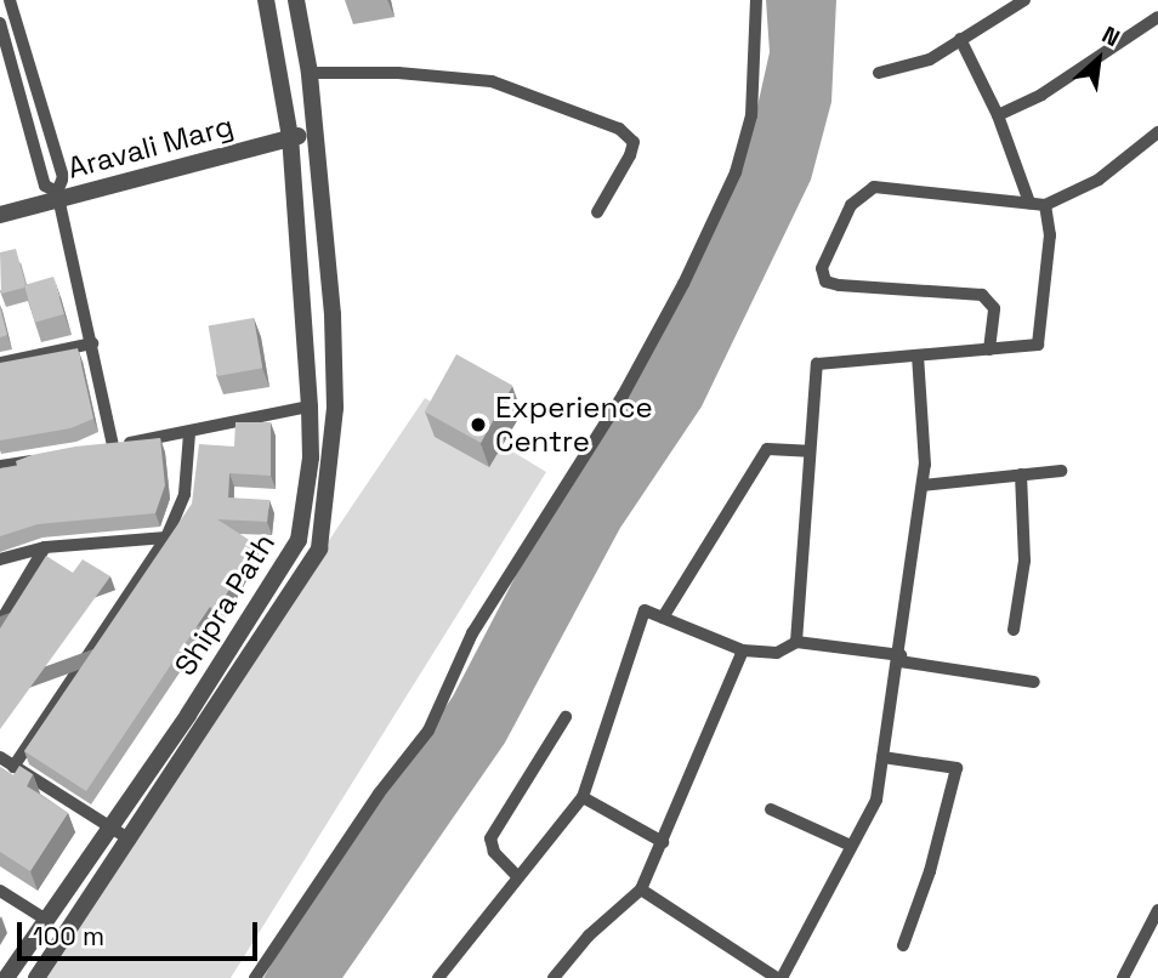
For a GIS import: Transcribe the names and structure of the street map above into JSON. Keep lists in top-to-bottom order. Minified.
{"streets":{"street":["Aravali Marg","Shipra Path"]},"crossings":[["Aravali Marg","Shipra Path"]],"places":["Experience Centre"],"scale_bar":"100 m","north":"top right"}
